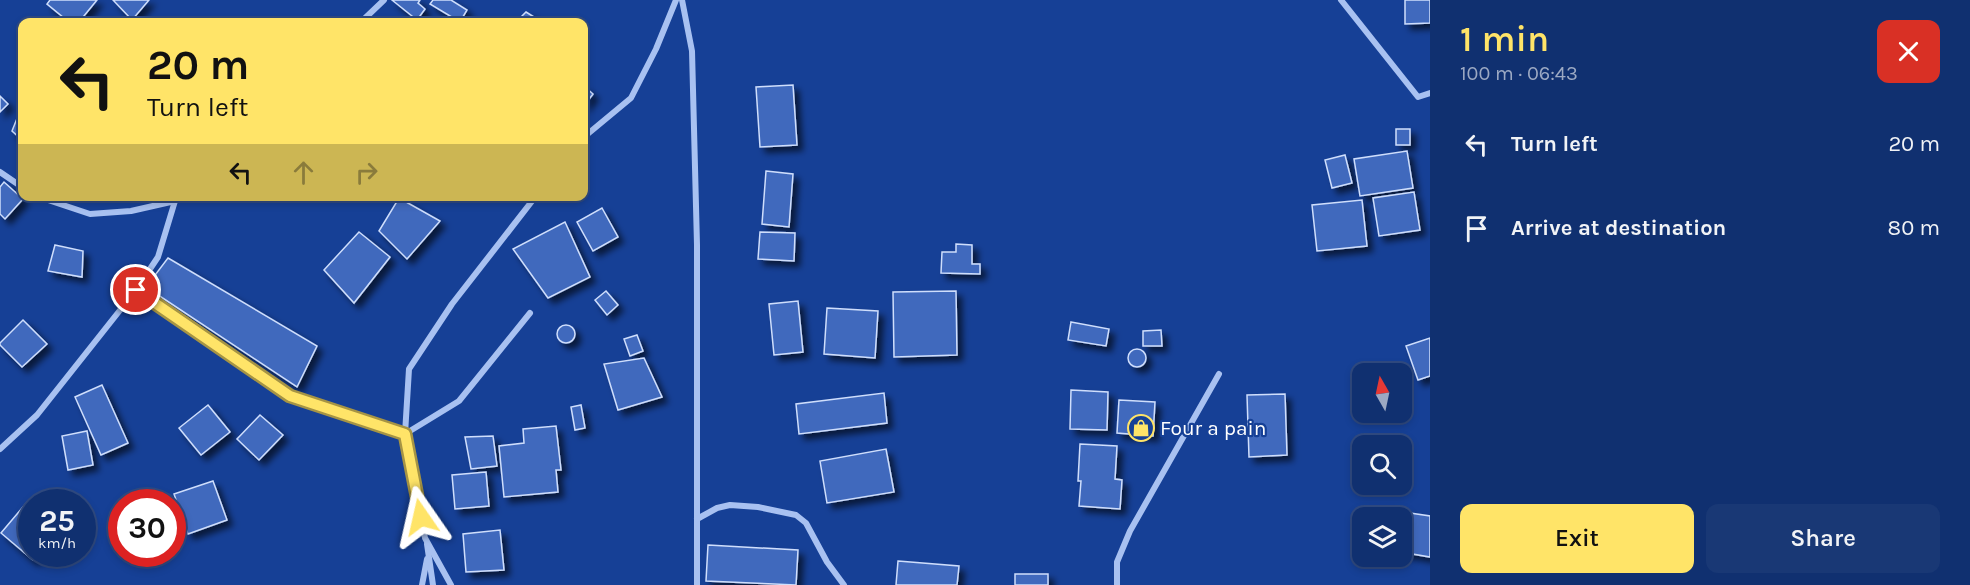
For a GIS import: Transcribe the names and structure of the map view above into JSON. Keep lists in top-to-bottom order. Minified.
{"places":{"shop":["Four a pain"]},"north":"top","page":{"heading":["1 min","100 m · 06:43"],"turn":["20 m","Turn left"],"list":[{"name":"Turn left","value":"20 m"},{"name":"Arrive at destination","value":"80 m"}],"speed":"25 km/h","limit":"30","buttons":["Exit","Share"]}}
